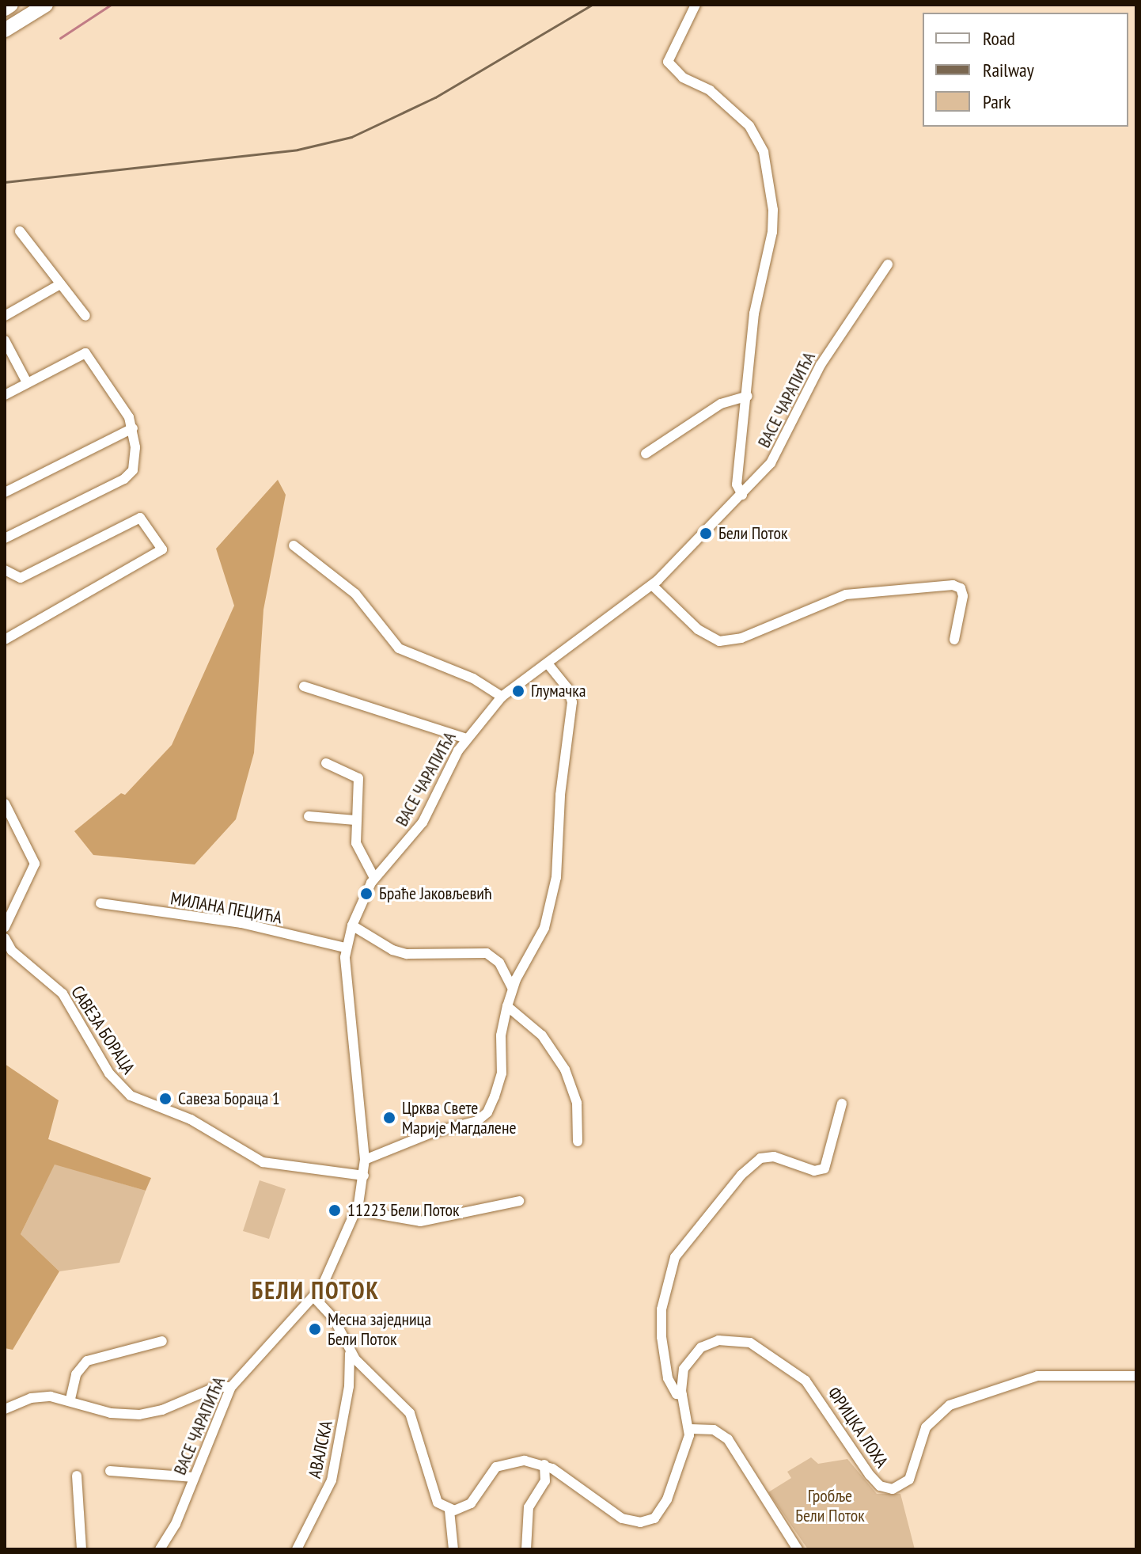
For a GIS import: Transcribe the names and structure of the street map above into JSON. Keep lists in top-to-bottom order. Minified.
{"streets":{"street":["ВАСЕ ЧАРАПИЋА","МИЛАНА ПЕЦИЋА","САВЕЗА БОРАЦА","ФРИЦКА ЛОХА","АВАЛСКА"]},"crossings":[["ВАСЕ ЧАРАПИЋА","МИЛАНА ПЕЦИЋА"],["ВАСЕ ЧАРАПИЋА","САВЕЗА БОРАЦА"],["ВАСЕ ЧАРАПИЋА","АВАЛСКА"]],"districts":["БЕЛИ ПОТОК"],"parks":["Гробље Бели Поток"],"places":["Бели Поток","Глумачка","Браће Јаковљевић","Савеза Бораца 1","Црква Свете Марије Магдалене","11223 Бели Поток","Месна заједница Бели Поток"],"legend":["Road","Railway","Park"]}
